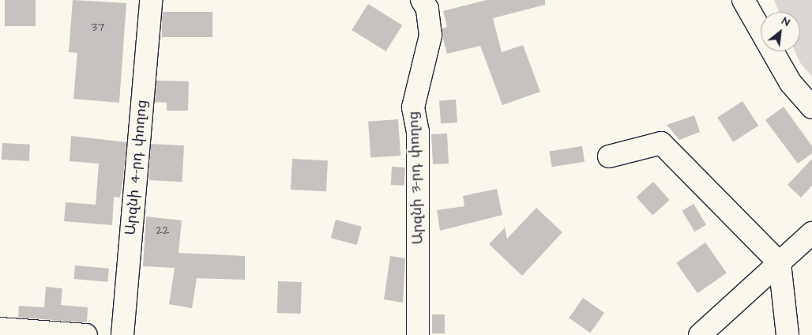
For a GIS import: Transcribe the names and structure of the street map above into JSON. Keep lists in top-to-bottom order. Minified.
{"streets":{"street":["Արզնի 4-րդ փողոց","Արզնի 3-րդ փողոց"]},"house_numbers":["37","22"],"north":"top right"}
